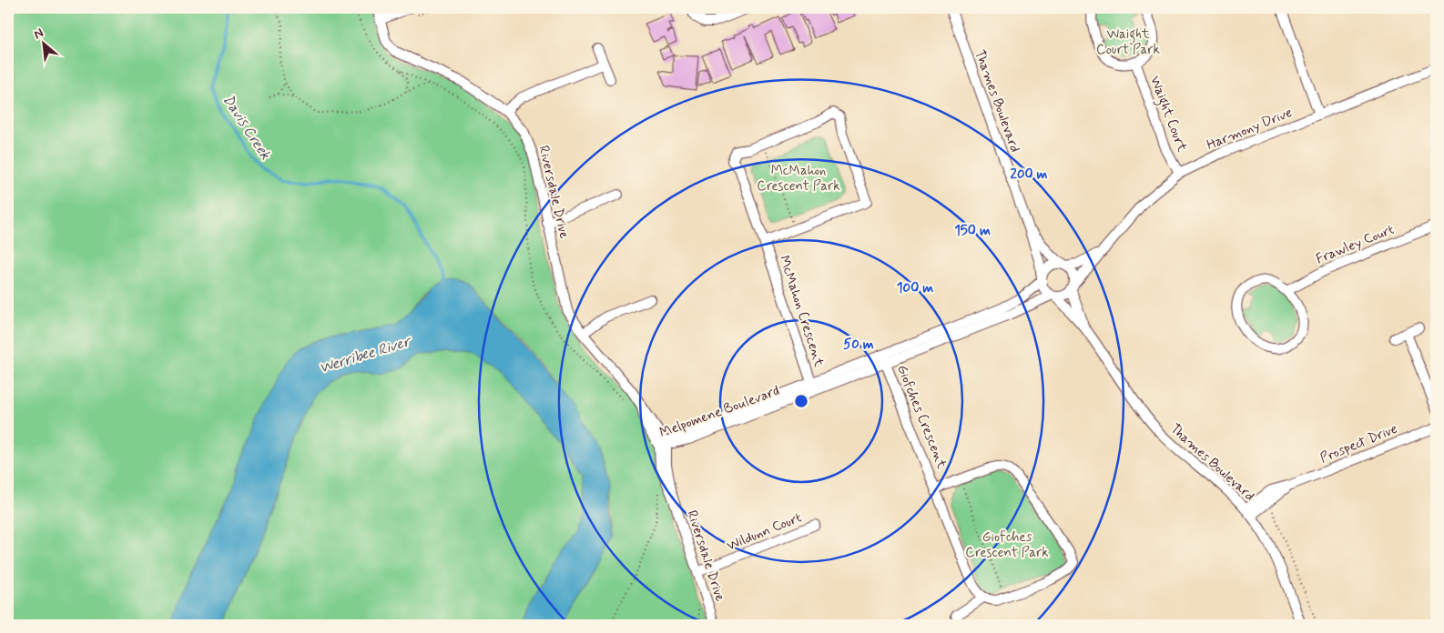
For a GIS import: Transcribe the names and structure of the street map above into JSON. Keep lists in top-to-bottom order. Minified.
{"streets":{"street":["Thames Boulevard","Waight Court","Harmony Drive","Riversdale Drive","Frawley Court","McMahon Crescent","Melpomene Boulevard","Giofches Crescent","Prospect Drive","Wildunn Court"]},"crossings":[["Thames Boulevard","Harmony Drive"],["Thames Boulevard","Melpomene Boulevard"],["Thames Boulevard","Prospect Drive"],["Waight Court","Harmony Drive"],["Harmony Drive","Melpomene Boulevard"],["Riversdale Drive","Melpomene Boulevard"],["Riversdale Drive","Wildunn Court"],["McMahon Crescent","Melpomene Boulevard"],["Melpomene Boulevard","Giofches Crescent"]],"water":["Davis Creek","Werribee River"],"parks":["Waight Court Park","McMahon Crescent Park","Giofches Crescent Park"],"north":"top left","rings":["200 m","150 m","100 m","50 m"]}
